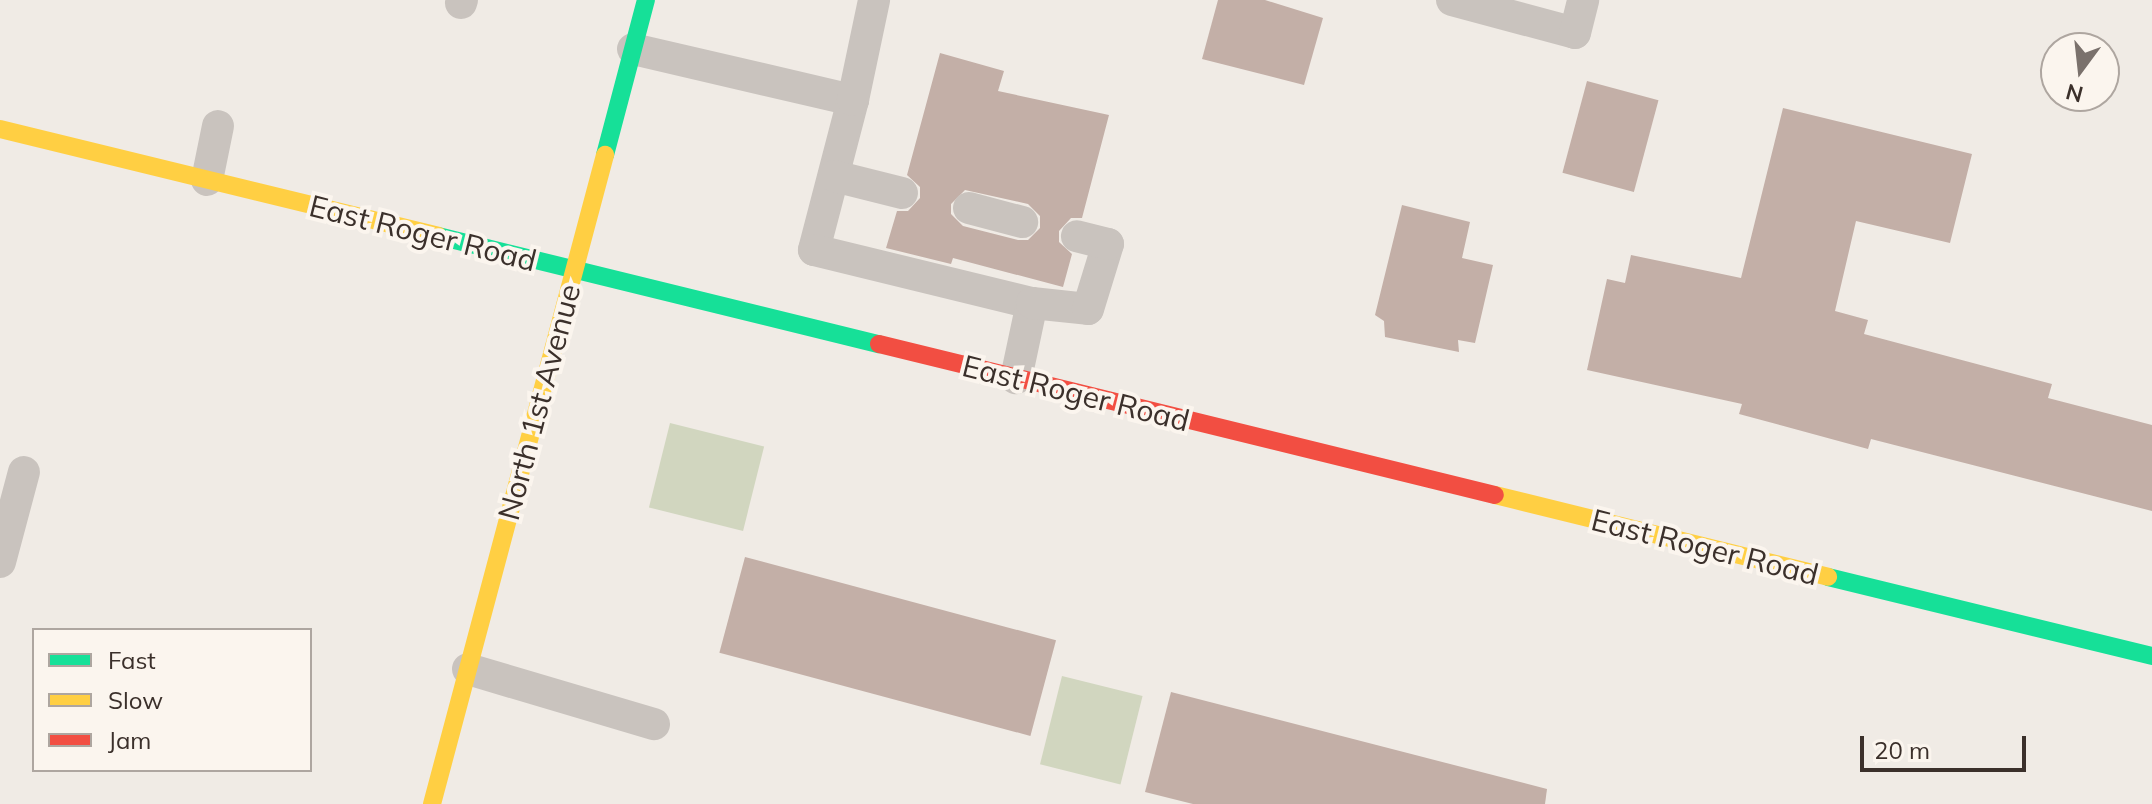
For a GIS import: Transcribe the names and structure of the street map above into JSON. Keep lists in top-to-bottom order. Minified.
{"streets":{"street":["East Roger Road","North 1st Avenue"]},"crossings":[["East Roger Road","North 1st Avenue"]],"legend":["Fast","Slow","Jam"],"scale_bar":"20 m","north":"bottom"}
